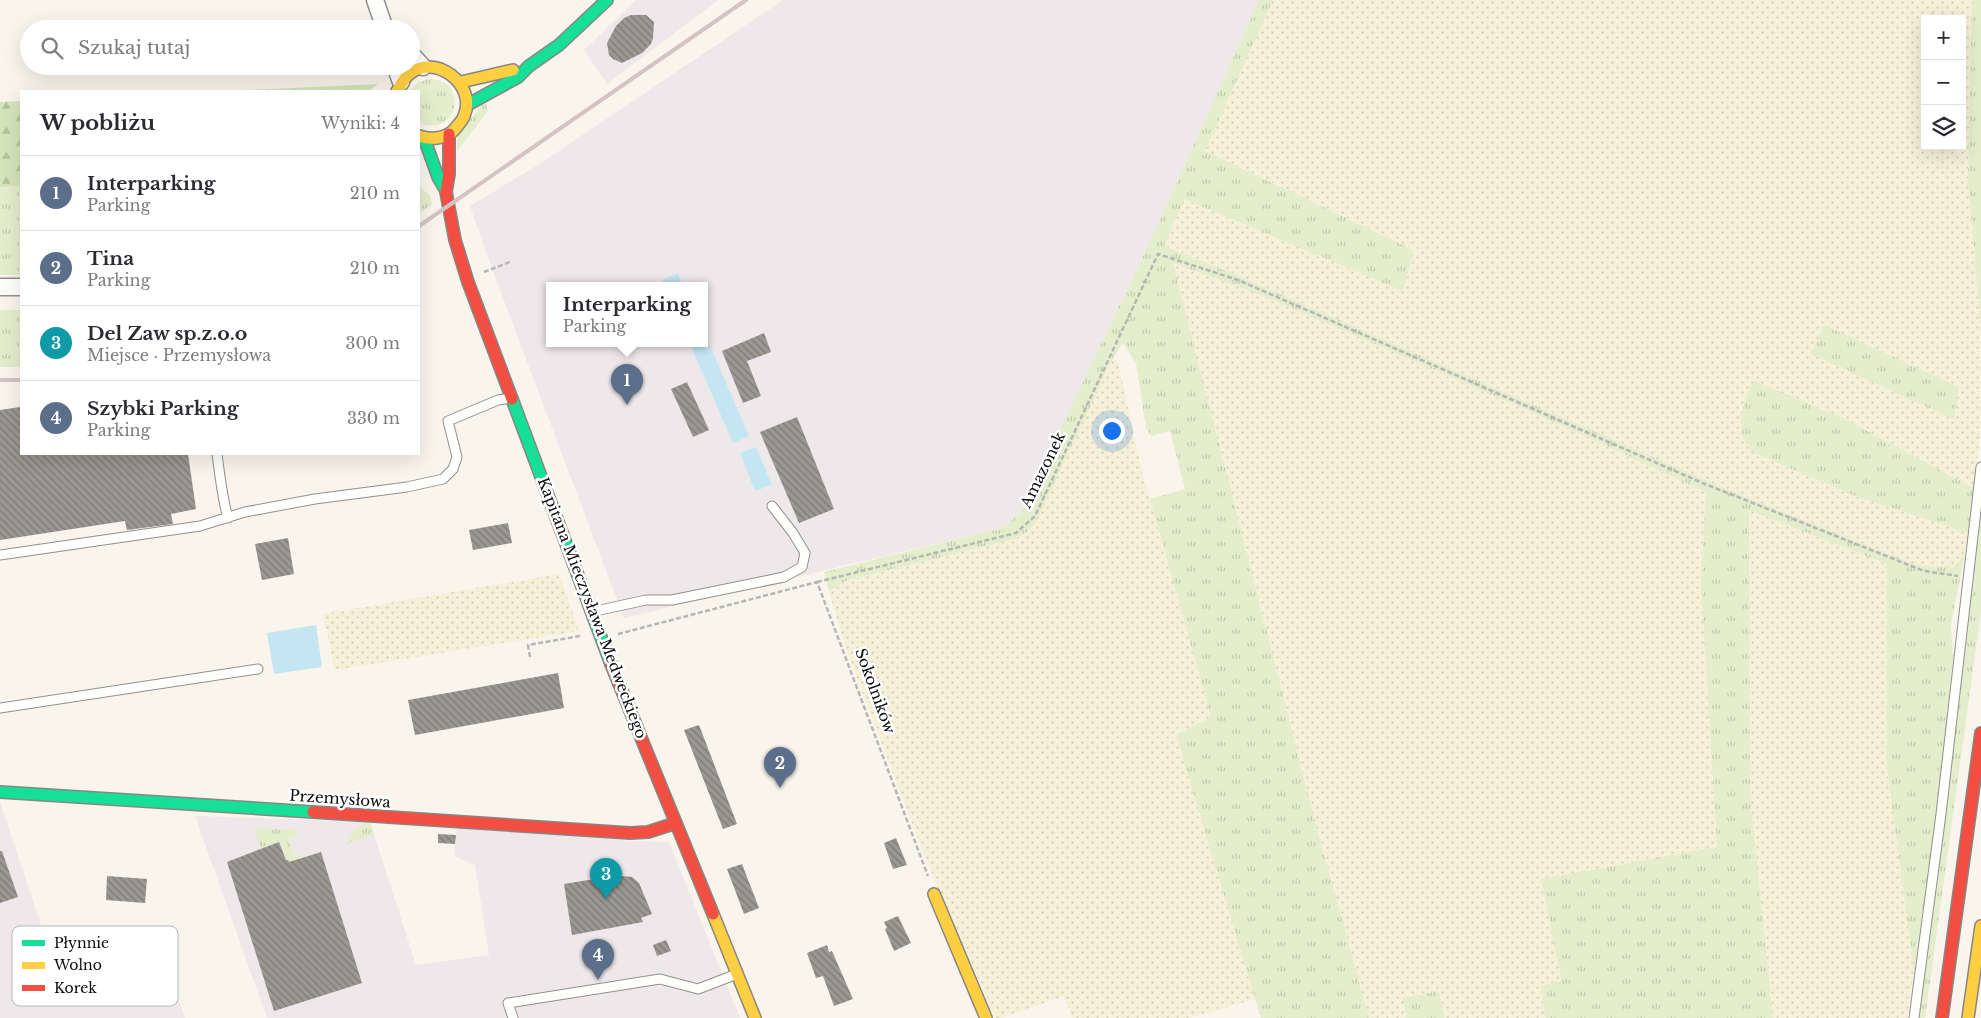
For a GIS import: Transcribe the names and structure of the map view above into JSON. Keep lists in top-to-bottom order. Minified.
{"streets":{"main road":["Kapitana Mieczysława Medweckiego","Przemysłowa"],"path":["Amazonek","Sokolników"]},"crossings":[["Amazonek","Sokolników"],["Kapitana Mieczysława Medweckiego","Przemysłowa"]],"legend":["Płynnie","Wolno","Korek"],"page":{"map_buttons":["+","−"],"search":"Szukaj tutaj","heading":["W pobliżu","Wyniki: 4"],"list":[{"mark":"1","name":"Interparking","note":"Parking","value":"210 m"},{"mark":"2","name":"Tina","note":"Parking","value":"210 m"},{"mark":"3","name":"Del Zaw sp.z.o.o","note":"Miejsce · Przemysłowa","value":"300 m"},{"mark":"4","name":"Szybki Parking","note":"Parking","value":"330 m"}],"popup":["Interparking","Parking"],"pins":["1","2","3","4"]}}
